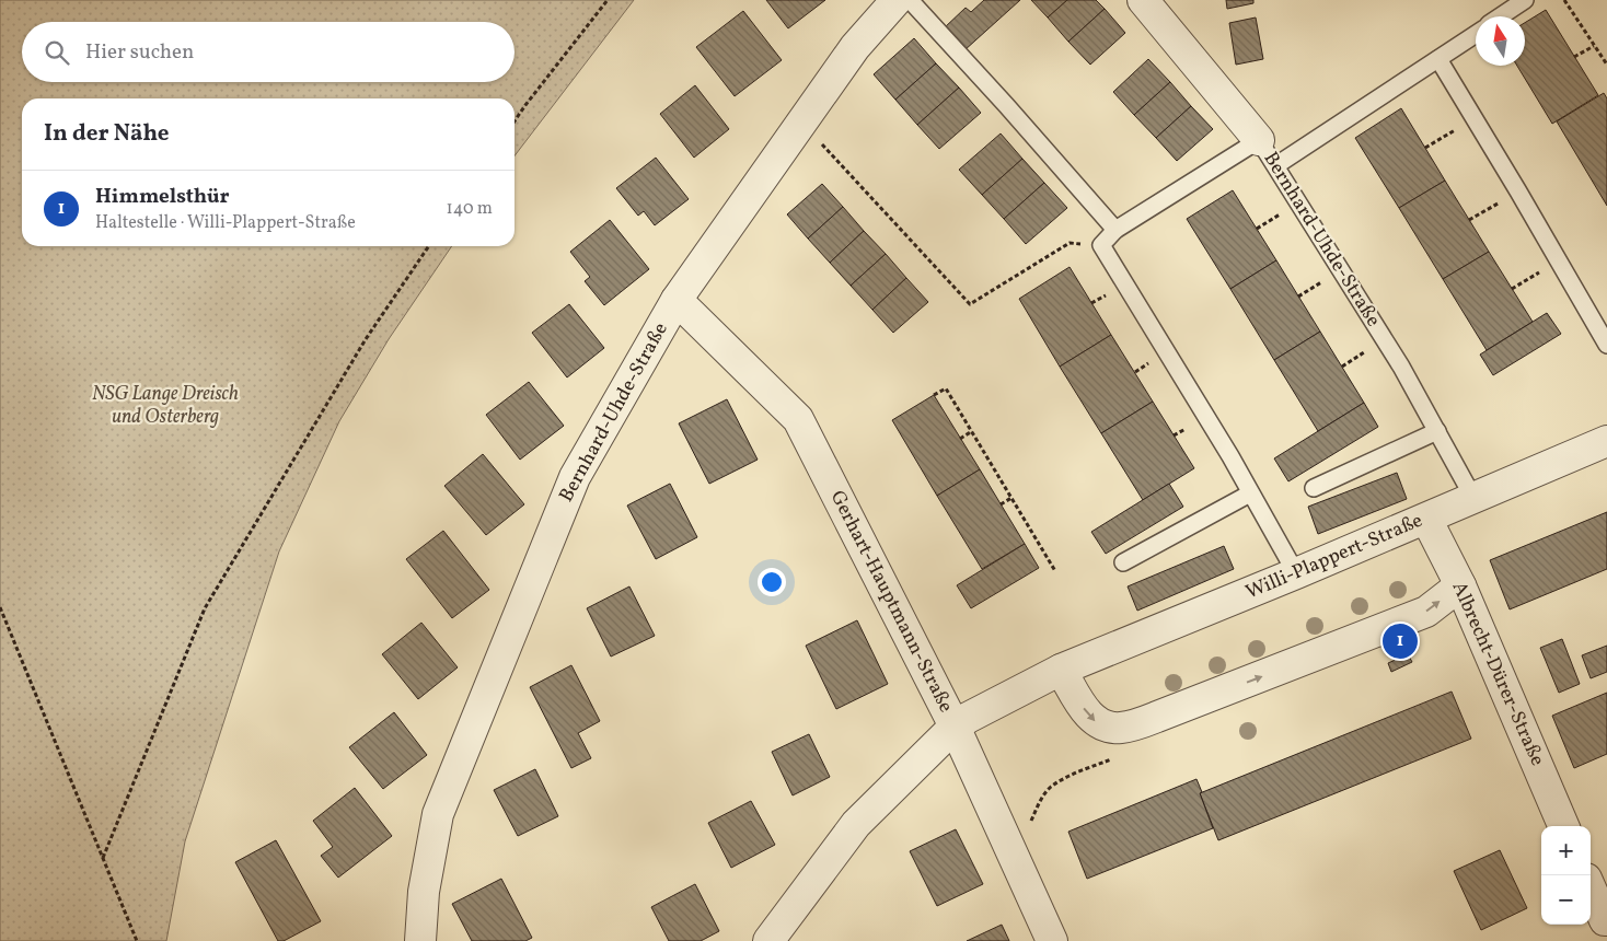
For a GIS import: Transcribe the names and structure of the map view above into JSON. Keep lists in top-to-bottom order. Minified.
{"streets":{"street":["Bernhard-Uhde-Straße","Willi-Plappert-Straße","Gerhart-Hauptmann-Straße","Albrecht-Dürer-Straße"]},"crossings":[["Bernhard-Uhde-Straße","Willi-Plappert-Straße"],["Bernhard-Uhde-Straße","Gerhart-Hauptmann-Straße"],["Willi-Plappert-Straße","Gerhart-Hauptmann-Straße"],["Willi-Plappert-Straße","Albrecht-Dürer-Straße"]],"parks":["NSG Lange Dreisch und Osterberg"],"north":"top","page":{"search":"Hier suchen","heading":"In der Nähe","list":[{"mark":"1","name":"Himmelsthür","note":"Haltestelle · Willi-Plappert-Straße","value":"140 m"}],"pins":"1","map_buttons":["+","−"]}}
